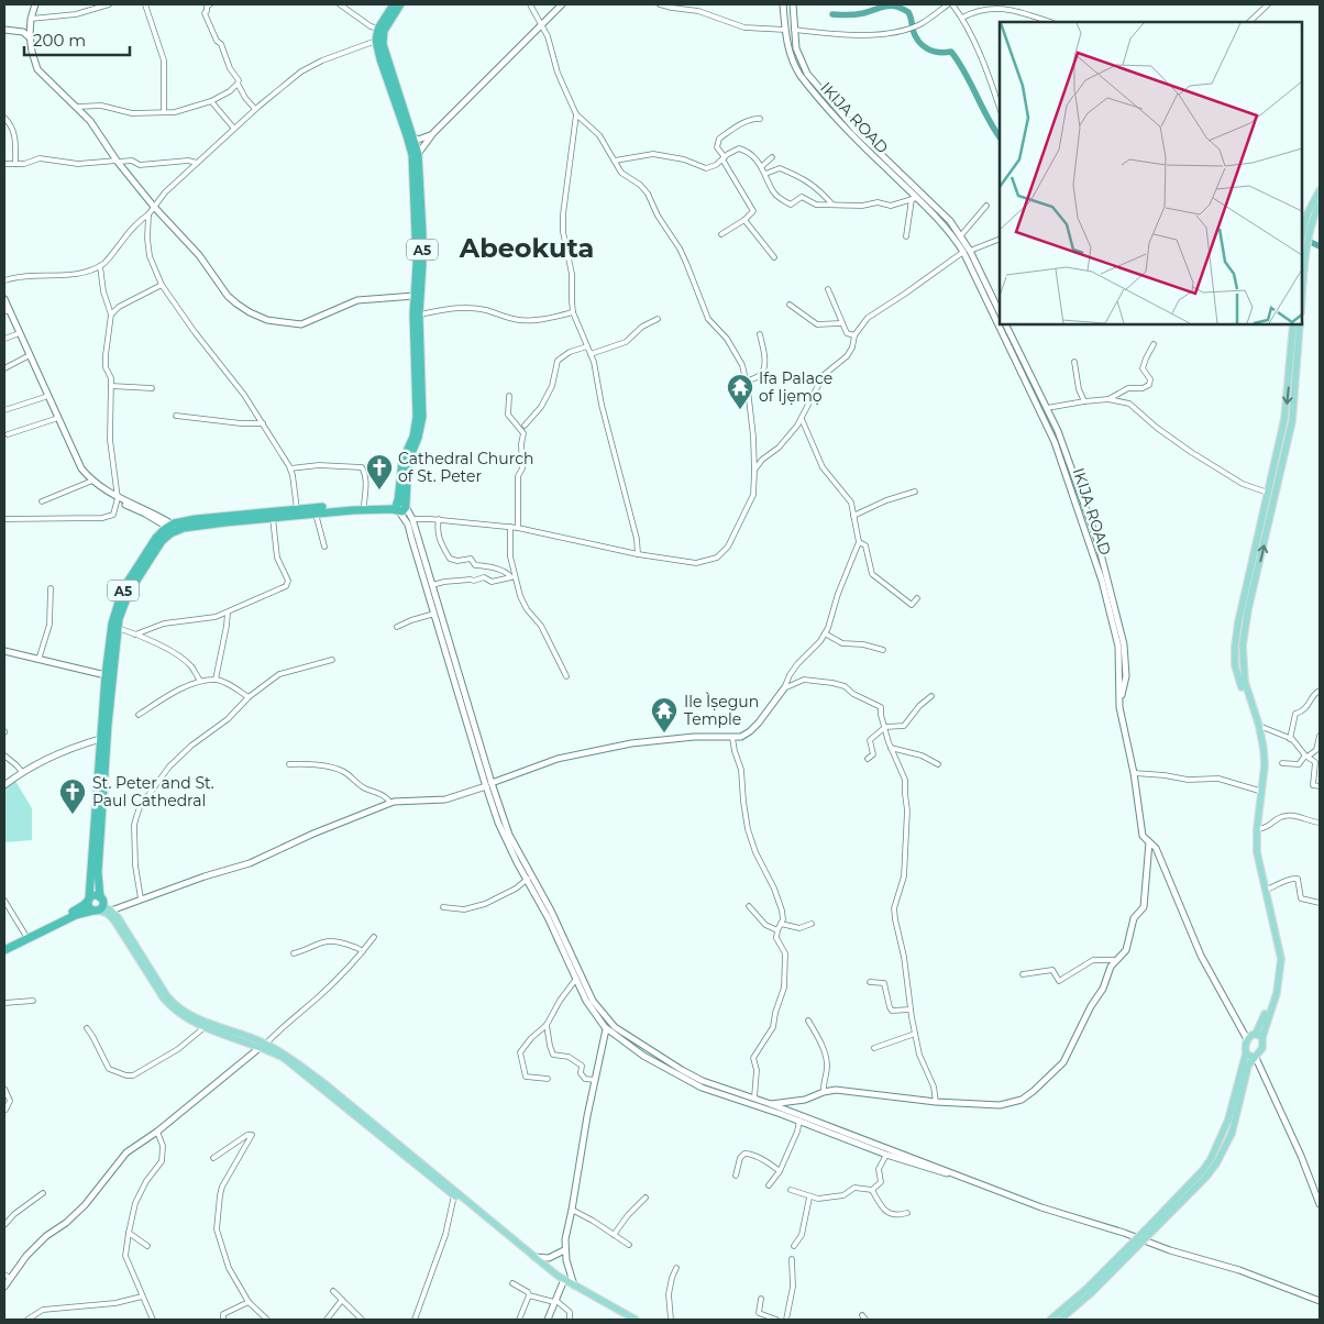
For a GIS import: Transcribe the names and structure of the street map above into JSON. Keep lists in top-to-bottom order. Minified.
{"streets":{"highway":["A5"],"street":["IKIJA ROAD"]},"districts":["Abeokuta"],"places":{"temple":["Ifa Palace of Ijẹmọ","Ile Ìṣegun Temple"],"church":["Cathedral Church of St. Peter","St. Peter and St. Paul Cathedral"]},"scale_bar":"200 m"}
